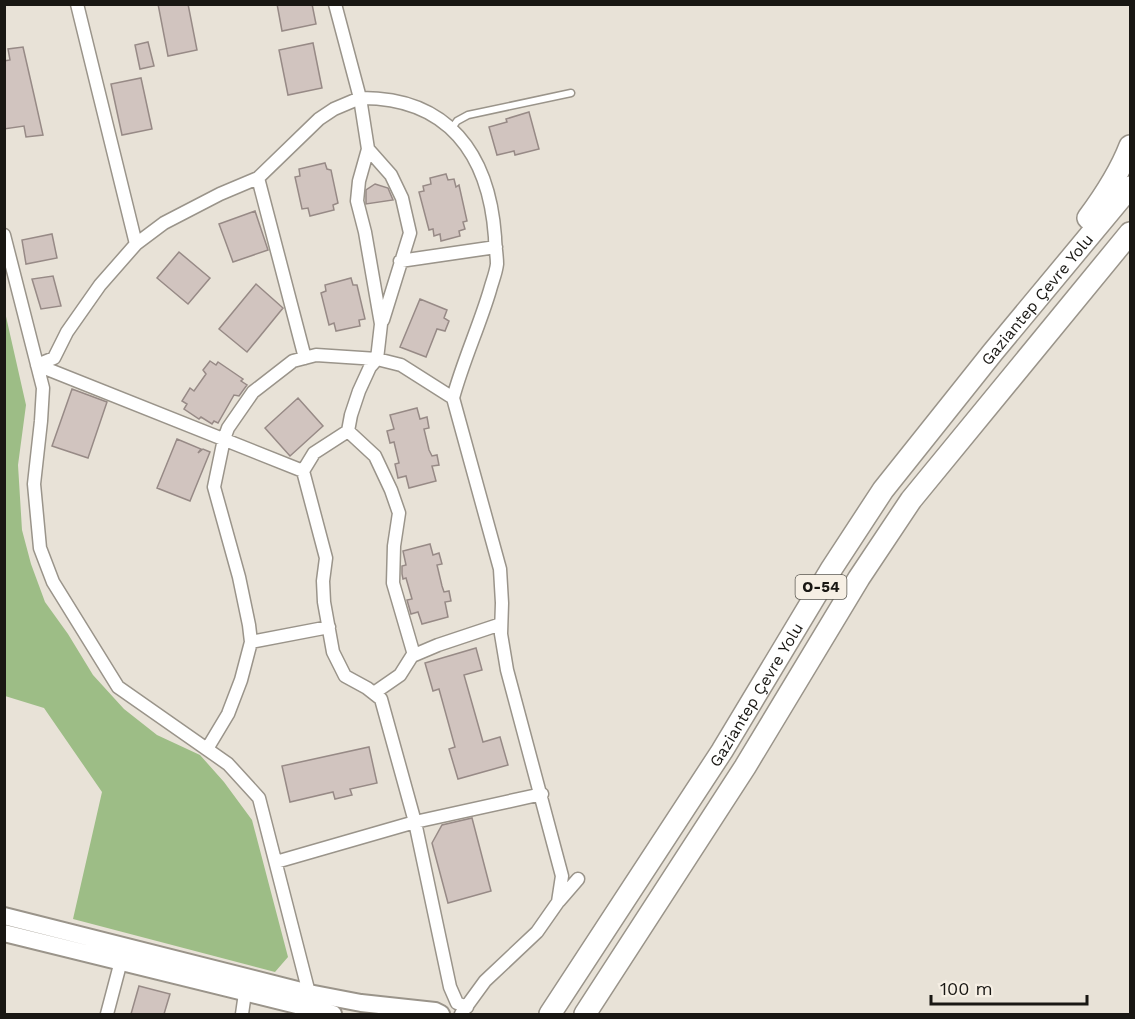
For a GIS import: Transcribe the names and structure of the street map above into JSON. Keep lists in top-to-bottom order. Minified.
{"streets":{"highway":["Gaziantep Çevre Yolu","O-54"]},"scale_bar":"100 m"}
